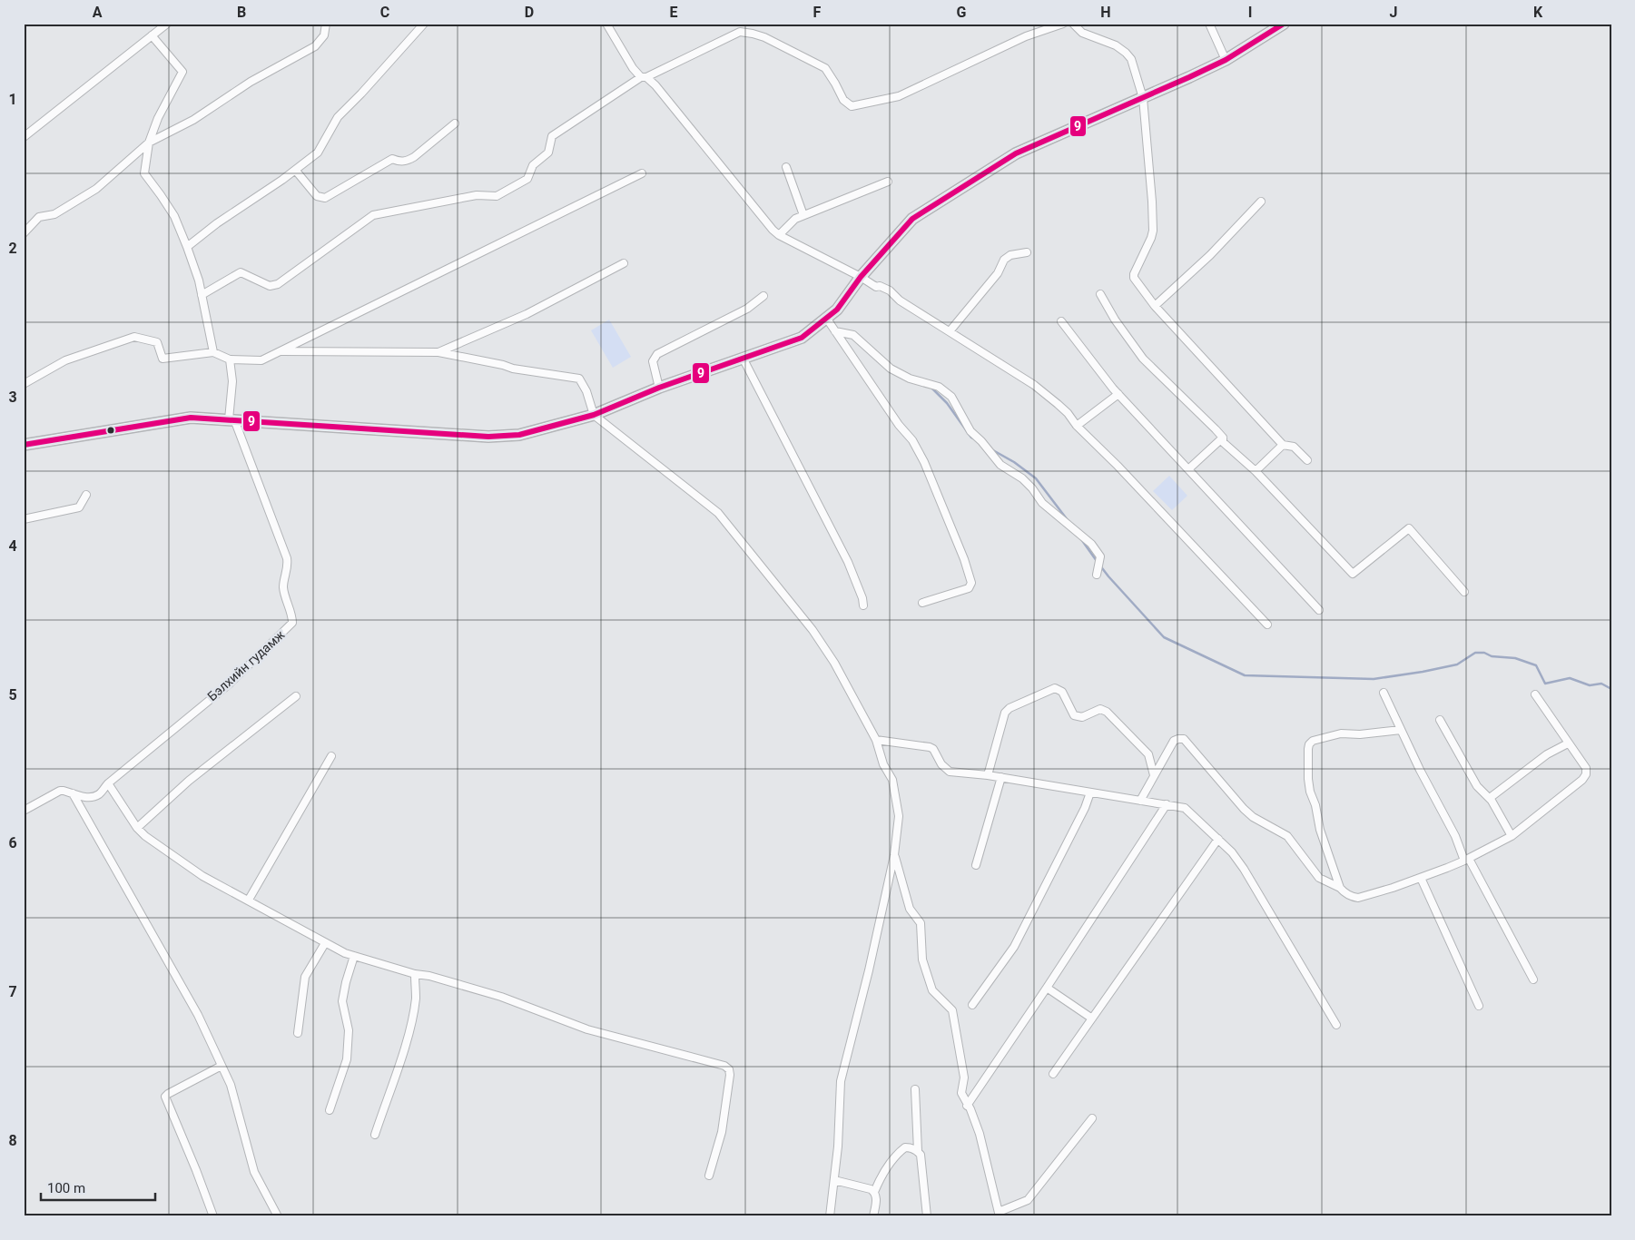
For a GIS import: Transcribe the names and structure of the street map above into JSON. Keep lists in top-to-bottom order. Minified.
{"streets":{"street":["Бэлхийн гудамж"]},"lines":["transit line 9"],"scale_bar":"100 m","grid":{"columns":["A","B","C","D","E","F","G","H","I","J","K"],"rows":["1","2","3","4","5","6","7","8"]}}
